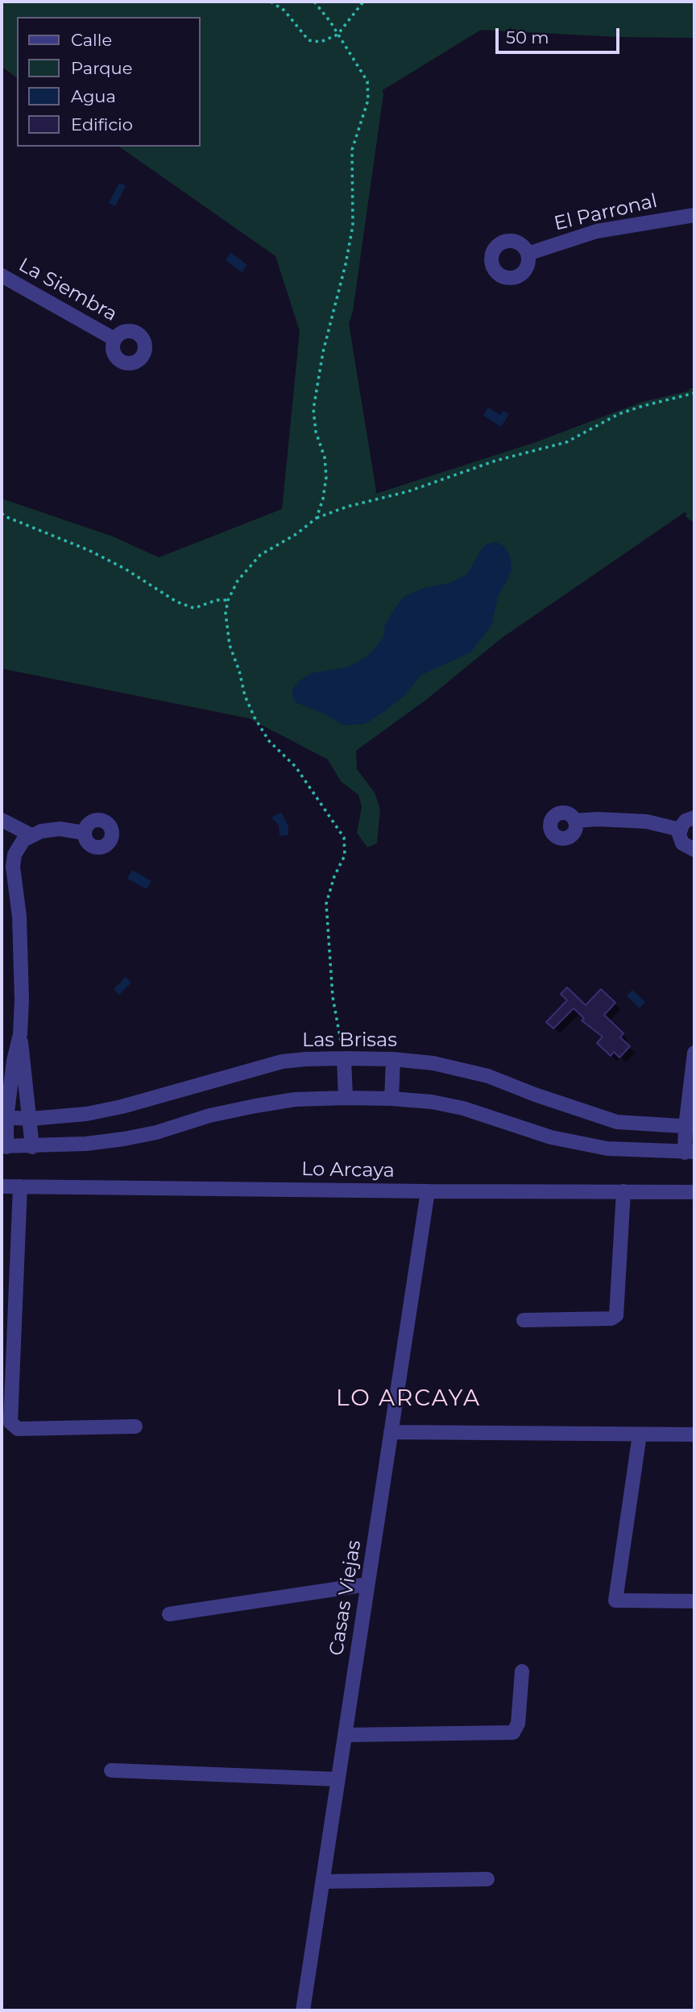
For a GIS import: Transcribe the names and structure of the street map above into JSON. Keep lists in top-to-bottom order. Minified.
{"streets":{"street":["El Parronal","La Siembra","Las Brisas","Lo Arcaya","Casas Viejas"]},"crossings":[["Lo Arcaya","Casas Viejas"]],"districts":["LO ARCAYA"],"legend":["Calle","Parque","Agua","Edificio"],"scale_bar":"50 m"}
